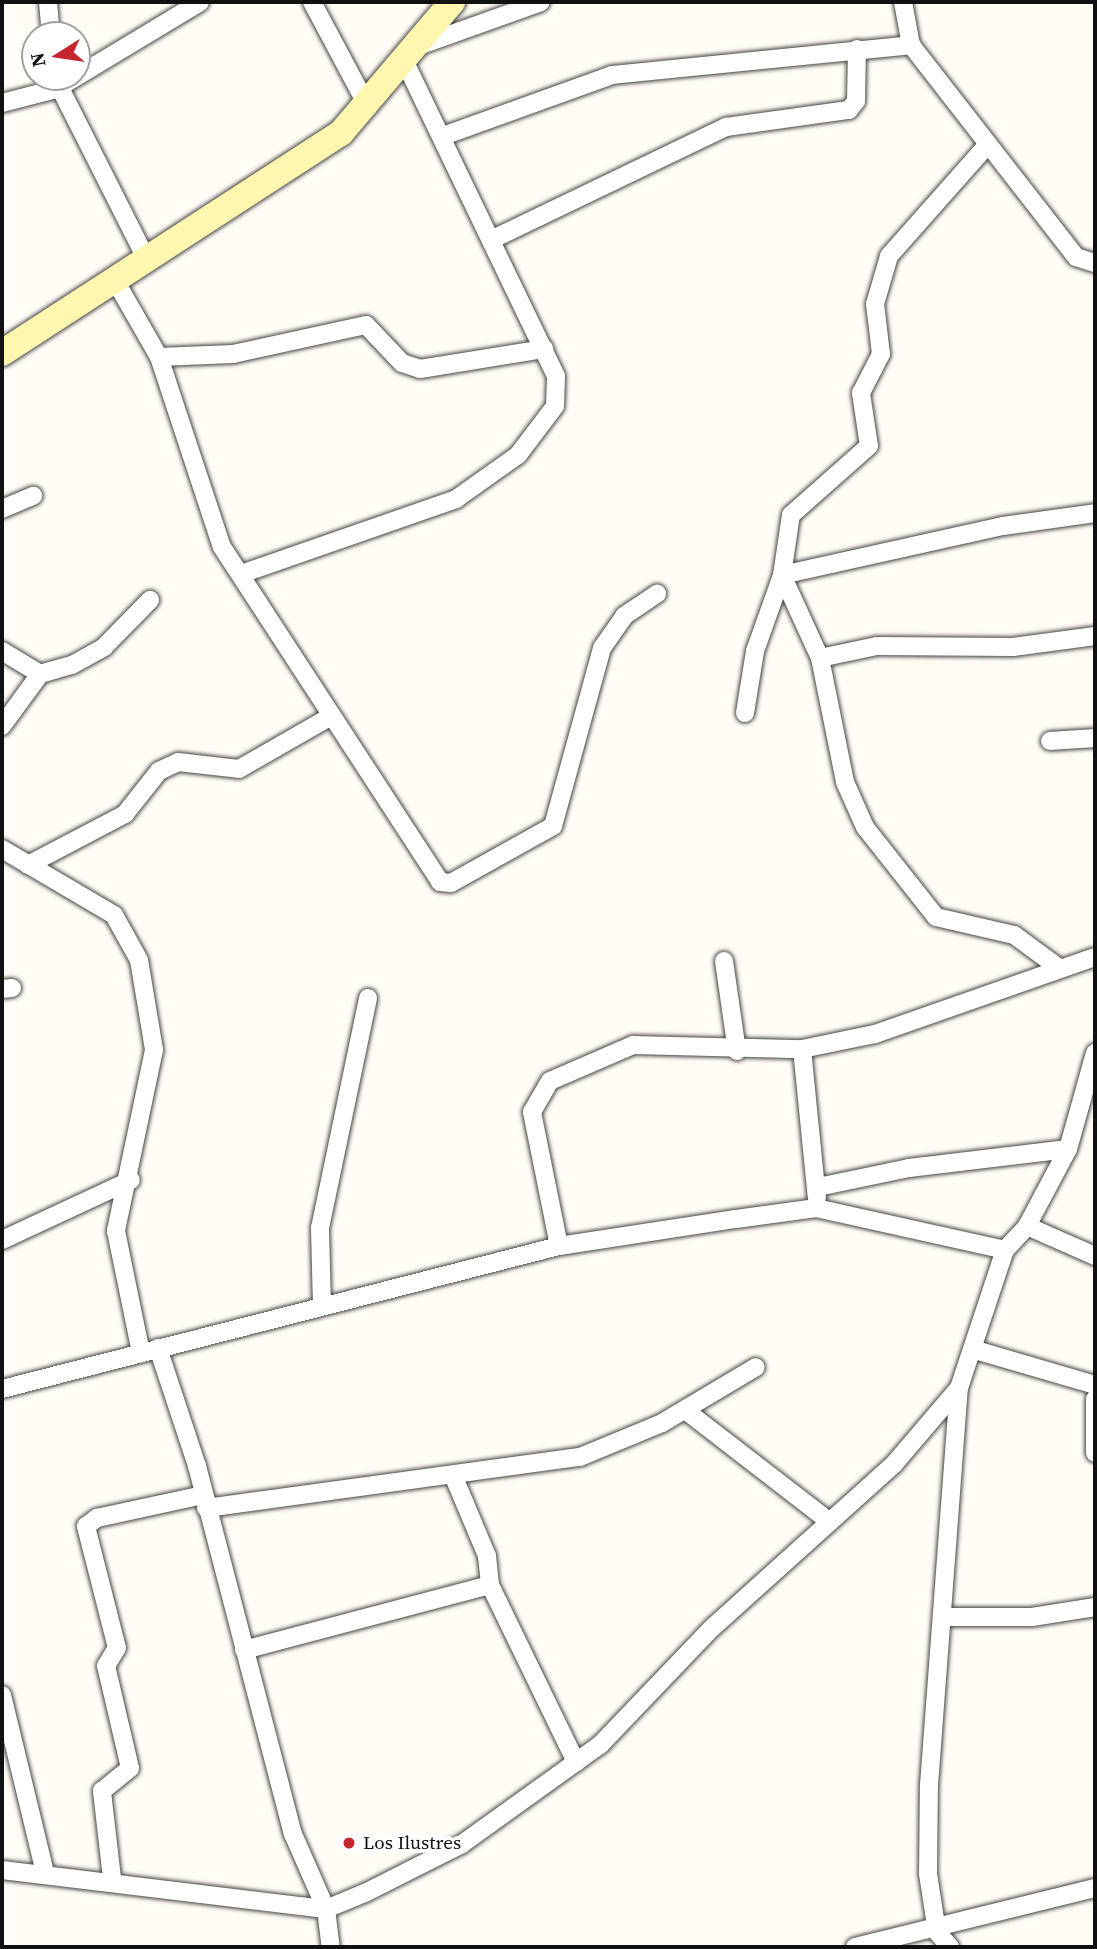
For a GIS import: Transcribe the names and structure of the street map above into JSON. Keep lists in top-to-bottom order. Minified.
{"places":["Los Ilustres"],"north":"left"}
